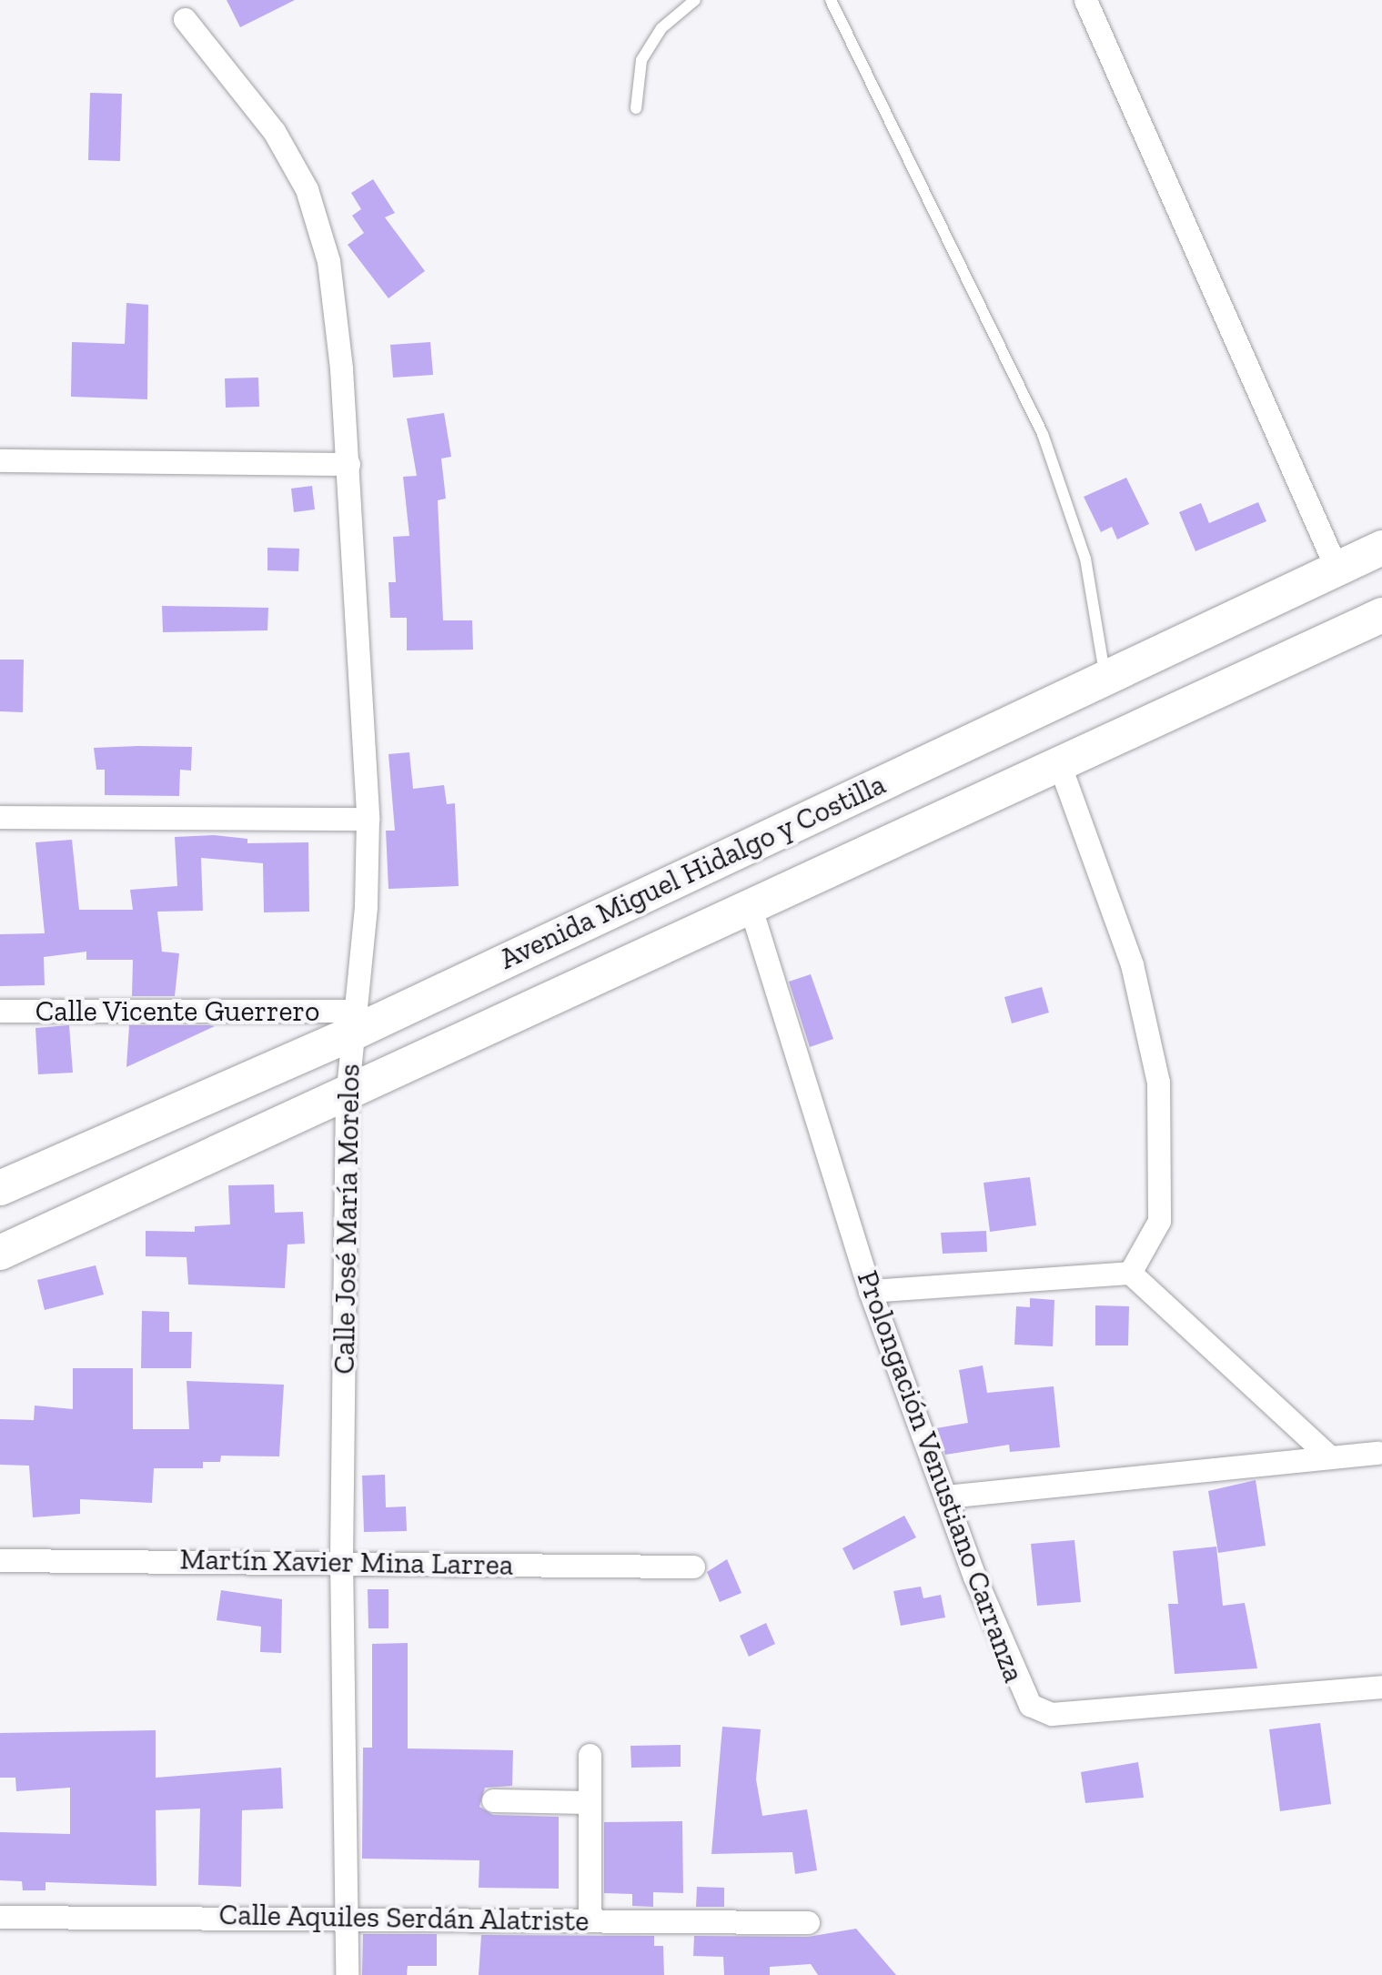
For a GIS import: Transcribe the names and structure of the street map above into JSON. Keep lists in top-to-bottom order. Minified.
{"streets":{"main road":["Avenida Miguel Hidalgo y Costilla"],"street":["Calle Vicente Guerrero","Calle José María Morelos","Prolongación Venustiano Carranza","Martín Xavier Mina Larrea","Calle Aquiles Serdán Alatriste"]},"crossings":[["Avenida Miguel Hidalgo y Costilla","Calle Vicente Guerrero"],["Avenida Miguel Hidalgo y Costilla","Calle José María Morelos"],["Avenida Miguel Hidalgo y Costilla","Prolongación Venustiano Carranza"],["Calle Vicente Guerrero","Calle José María Morelos"],["Calle José María Morelos","Martín Xavier Mina Larrea"],["Calle José María Morelos","Calle Aquiles Serdán Alatriste"]]}
